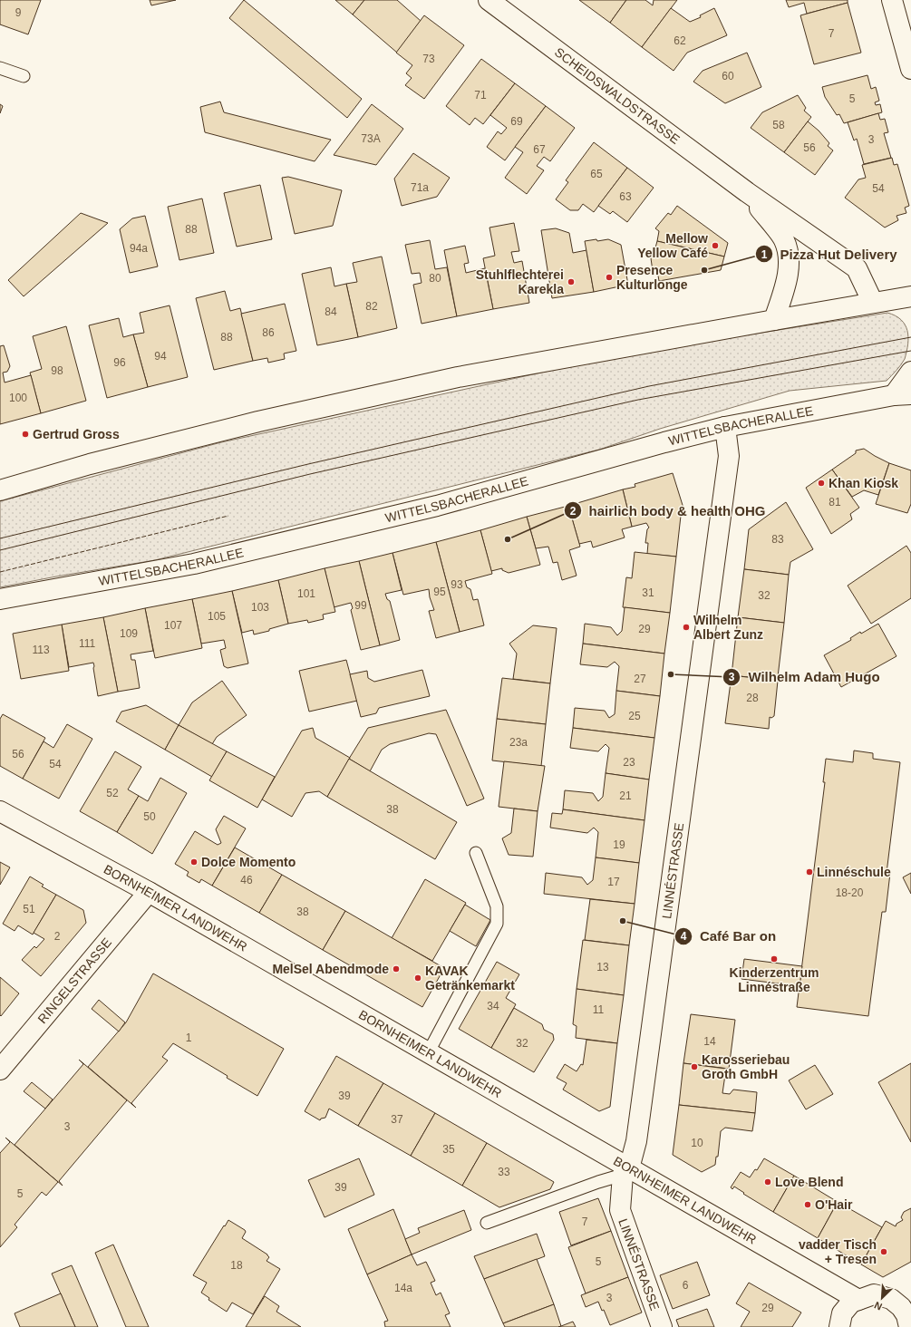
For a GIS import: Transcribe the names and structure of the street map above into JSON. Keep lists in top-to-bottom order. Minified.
{"streets":{"street":["SCHEIDSWALDSTRASSE","WITTELSBACHERALLEE","LINNÉSTRASSE","BORNHEIMER LANDWEHR","RINGELSTRASSE"]},"crossings":[["WITTELSBACHERALLEE","LINNÉSTRASSE"],["LINNÉSTRASSE","BORNHEIMER LANDWEHR"],["BORNHEIMER LANDWEHR","RINGELSTRASSE"]],"places":["Mellow Yellow Café","Pizza Hut Delivery","Presence Kulturlonge","Stuhlflechterei Karekla","Gertrud Gross","Khan Kiosk","hairlich body & health OHG","Wilhelm Albert Zunz","Wilhelm Adam Hugo","Dolce Momento","Linnéschule","Café Bar on","Kinderzentrum Linnéstraße","MelSel Abendmode","KAVAK Getränkemarkt","Karosseriebau Groth GmbH","Love Blend","O'Hair","vadder Tisch + Tresen"],"house_numbers":["9","7","62","73","60","71","5","69","58","73A","3","56","67","65","71a","54","63","88","94a","80","82","84","86","88","94","96","98","100","81","83","93","95","31","101","32","99","103","105","107","29","109","111","113","27","28","25","23a","56","23","54","52","21","38","50","19","46","17","18-20","51","38","2","13","34","11","1","14","32","39","37","3","10","35","33","39","5","7","5","18","6","14a","3","29"],"north":"bottom left"}
